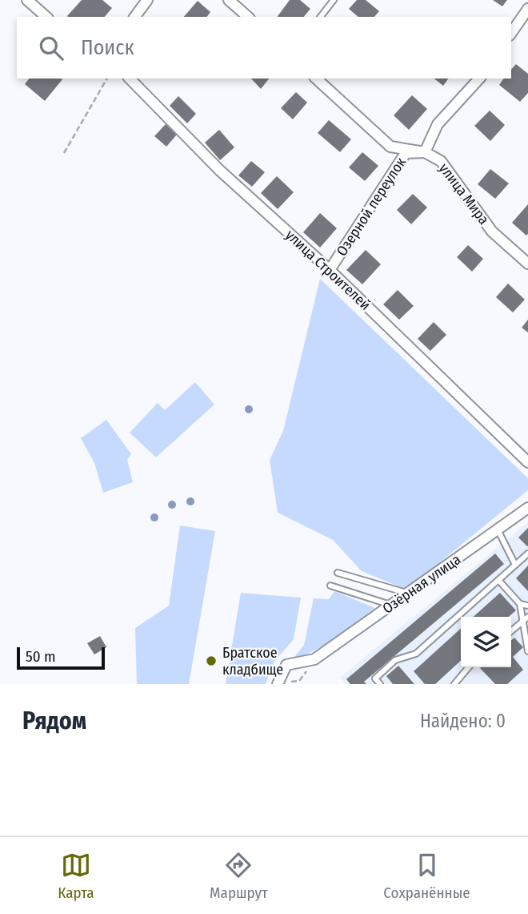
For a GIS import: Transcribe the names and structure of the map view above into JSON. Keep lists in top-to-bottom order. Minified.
{"streets":{"street":["улица Мира","Озерной переулок","улица Строителей","Озёрная улица"]},"crossings":[["улица Мира","Озерной переулок"],["Озерной переулок","улица Строителей"]],"places":["Братское кладбище"],"scale_bar":"50 m","page":{"search":"Поиск","scale":"50 m","heading":["Рядом","Найдено: 0"],"nav":["Карта","Маршрут","Сохранённые"]}}
